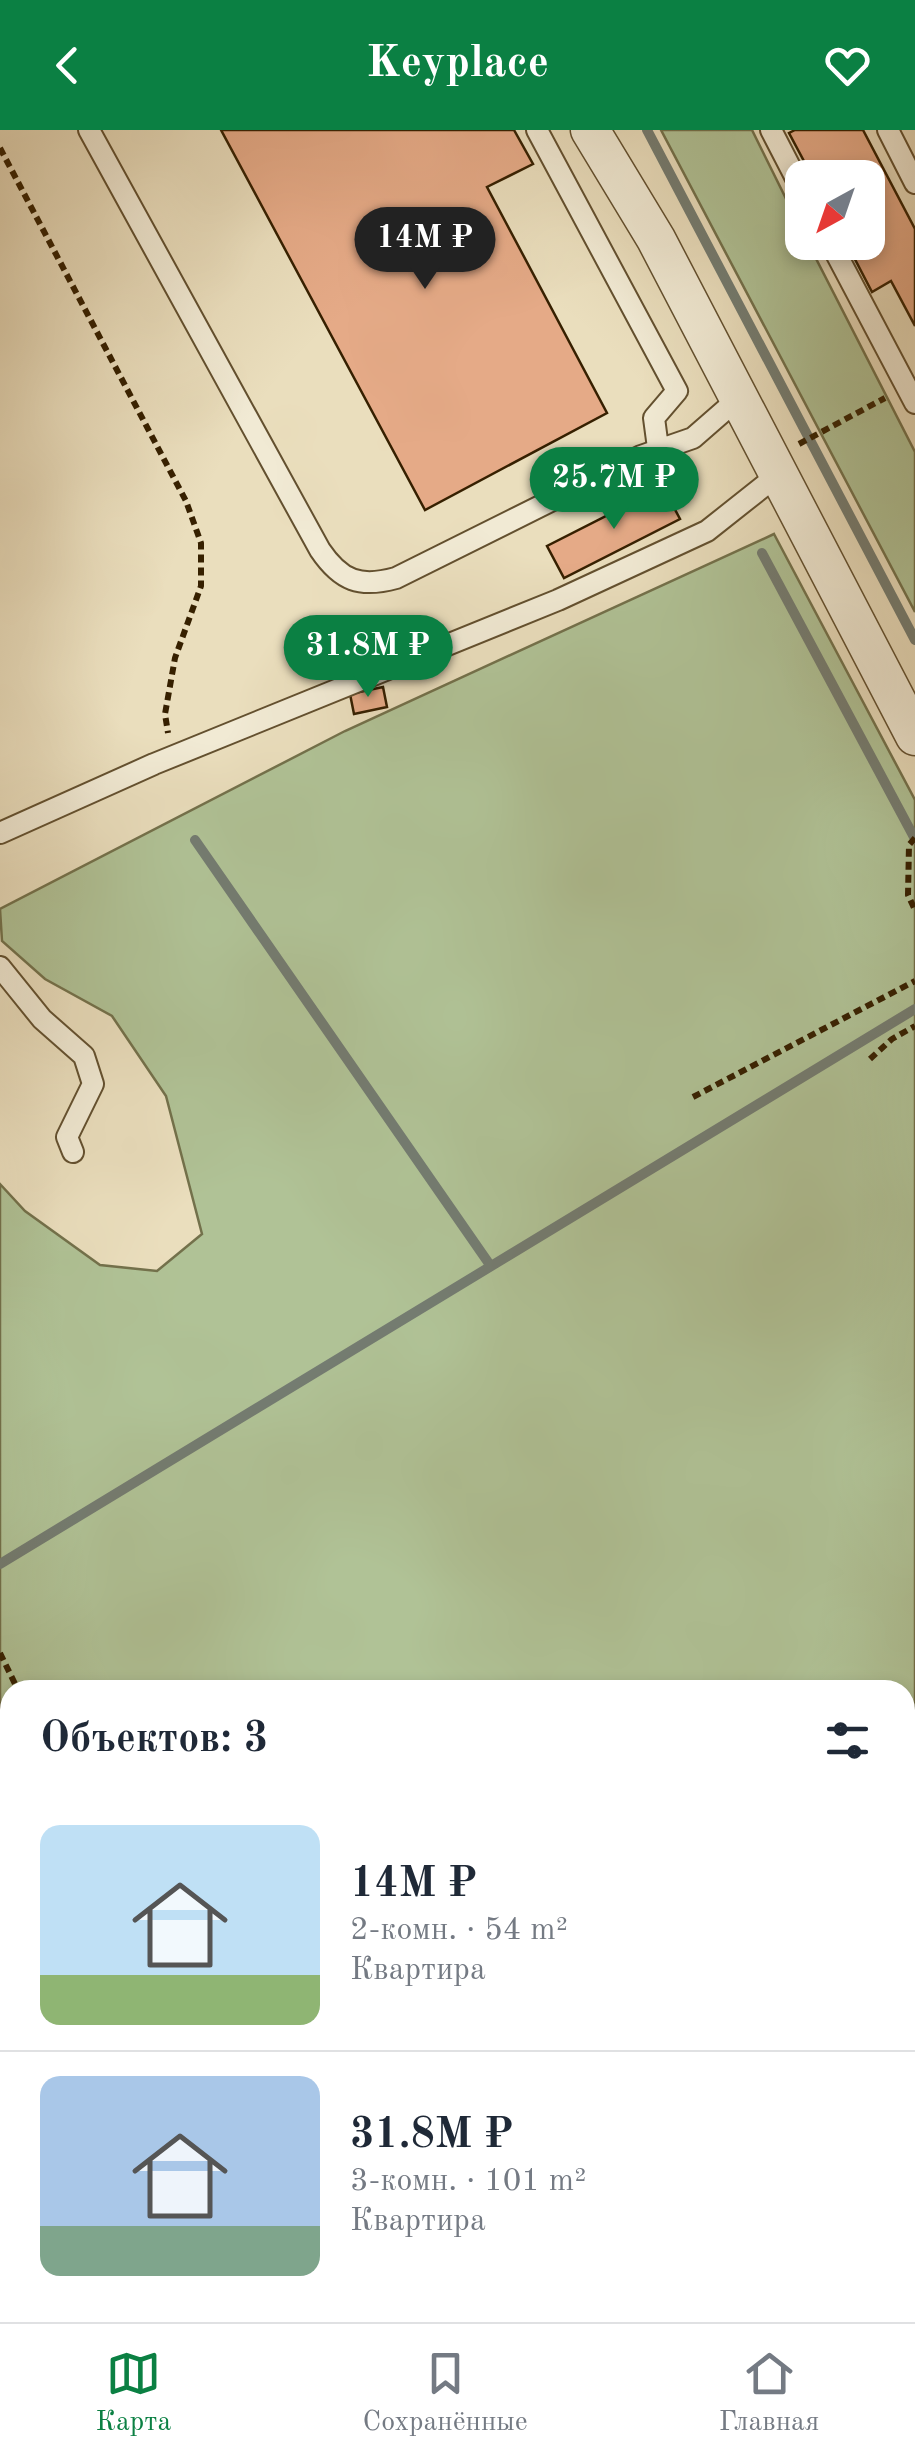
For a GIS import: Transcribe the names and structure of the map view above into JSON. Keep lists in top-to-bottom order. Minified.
{"north":"bottom left","page":{"header":"Keyplace","price":["14M ₽","25.7M ₽","31.8M ₽"],"heading":"Объектов: 3","list":[{"name":"14M ₽","note":"2-комн. · 54 m² · Квартира"},{"name":"31.8M ₽","note":"3-комн. · 101 m² · Квартира"}],"tabs":["Карта","Сохранённые","Главная"]}}
